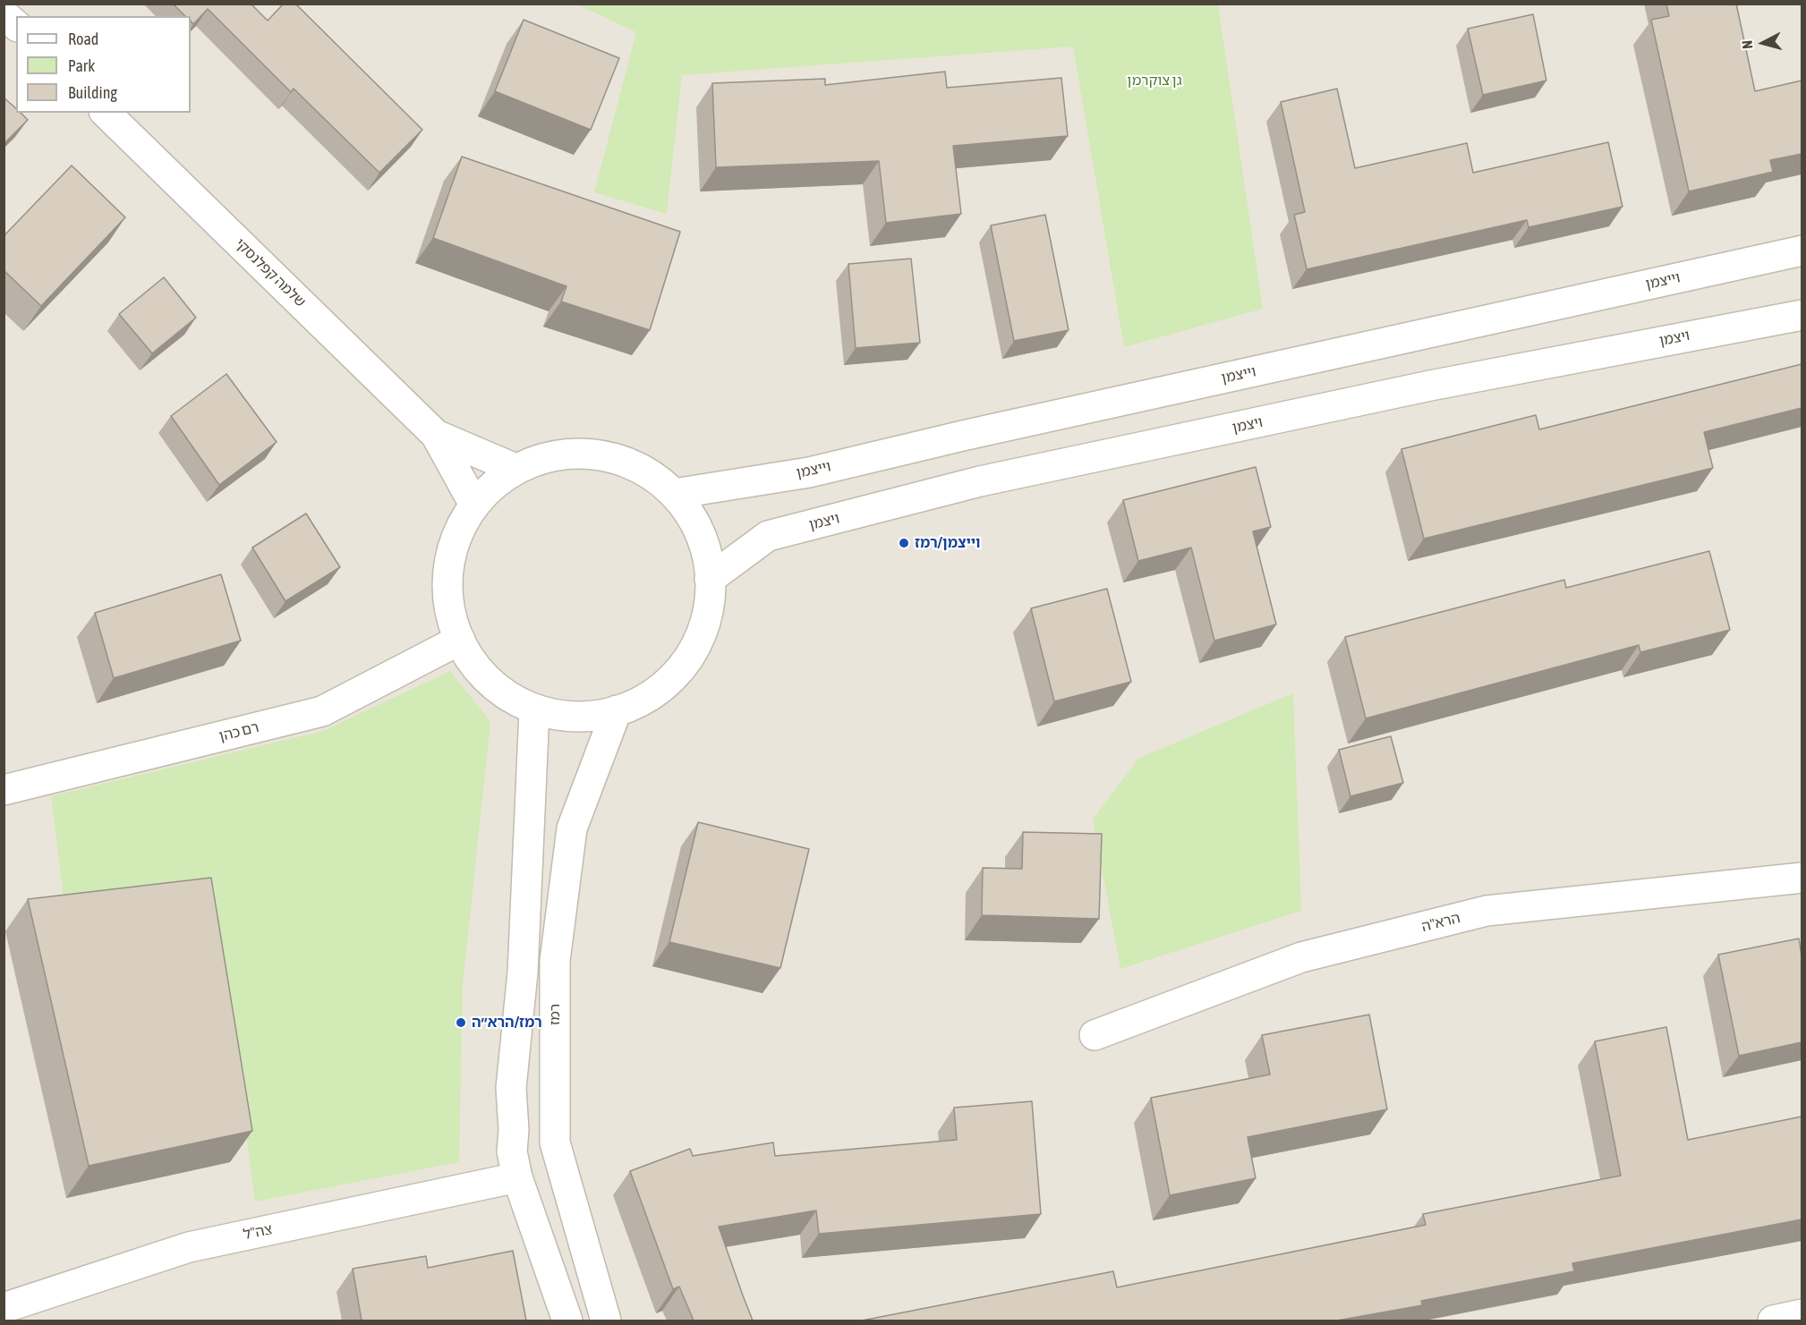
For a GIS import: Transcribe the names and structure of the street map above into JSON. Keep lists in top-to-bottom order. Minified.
{"streets":{"street":["שלמה קפלנסקי","וייצמן","ויצמן","רם כהן","הרא\"ה","רמז","צה\"ל"]},"parks":["גן צוקרמן"],"places":["וייצמן/רמז","רמז/הרא״ה"],"legend":["Road","Park","Building"],"north":"left"}
